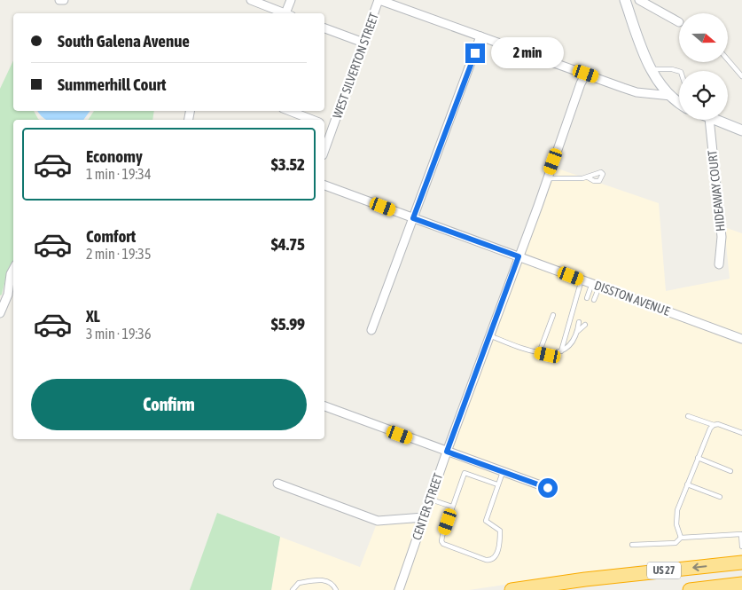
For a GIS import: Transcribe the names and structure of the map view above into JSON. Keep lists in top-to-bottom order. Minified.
{"streets":{"highway":["US 27"],"street":["WEST SILVERTON STREET","HIDEAWAY COURT","DISSTON AVENUE","CENTER STREET"]},"crossings":[["DISSTON AVENUE","CENTER STREET"]],"north":"right","page":{"banner":["South Galena Avenue","Summerhill Court"],"bubble":"2 min","list":[{"name":"Economy","note":"1 min · 19:34","value":"$3.52"},{"name":"Comfort","note":"2 min · 19:35","value":"$4.75"},{"name":"XL","note":"3 min · 19:36","value":"$5.99"}],"buttons":"Confirm"}}
